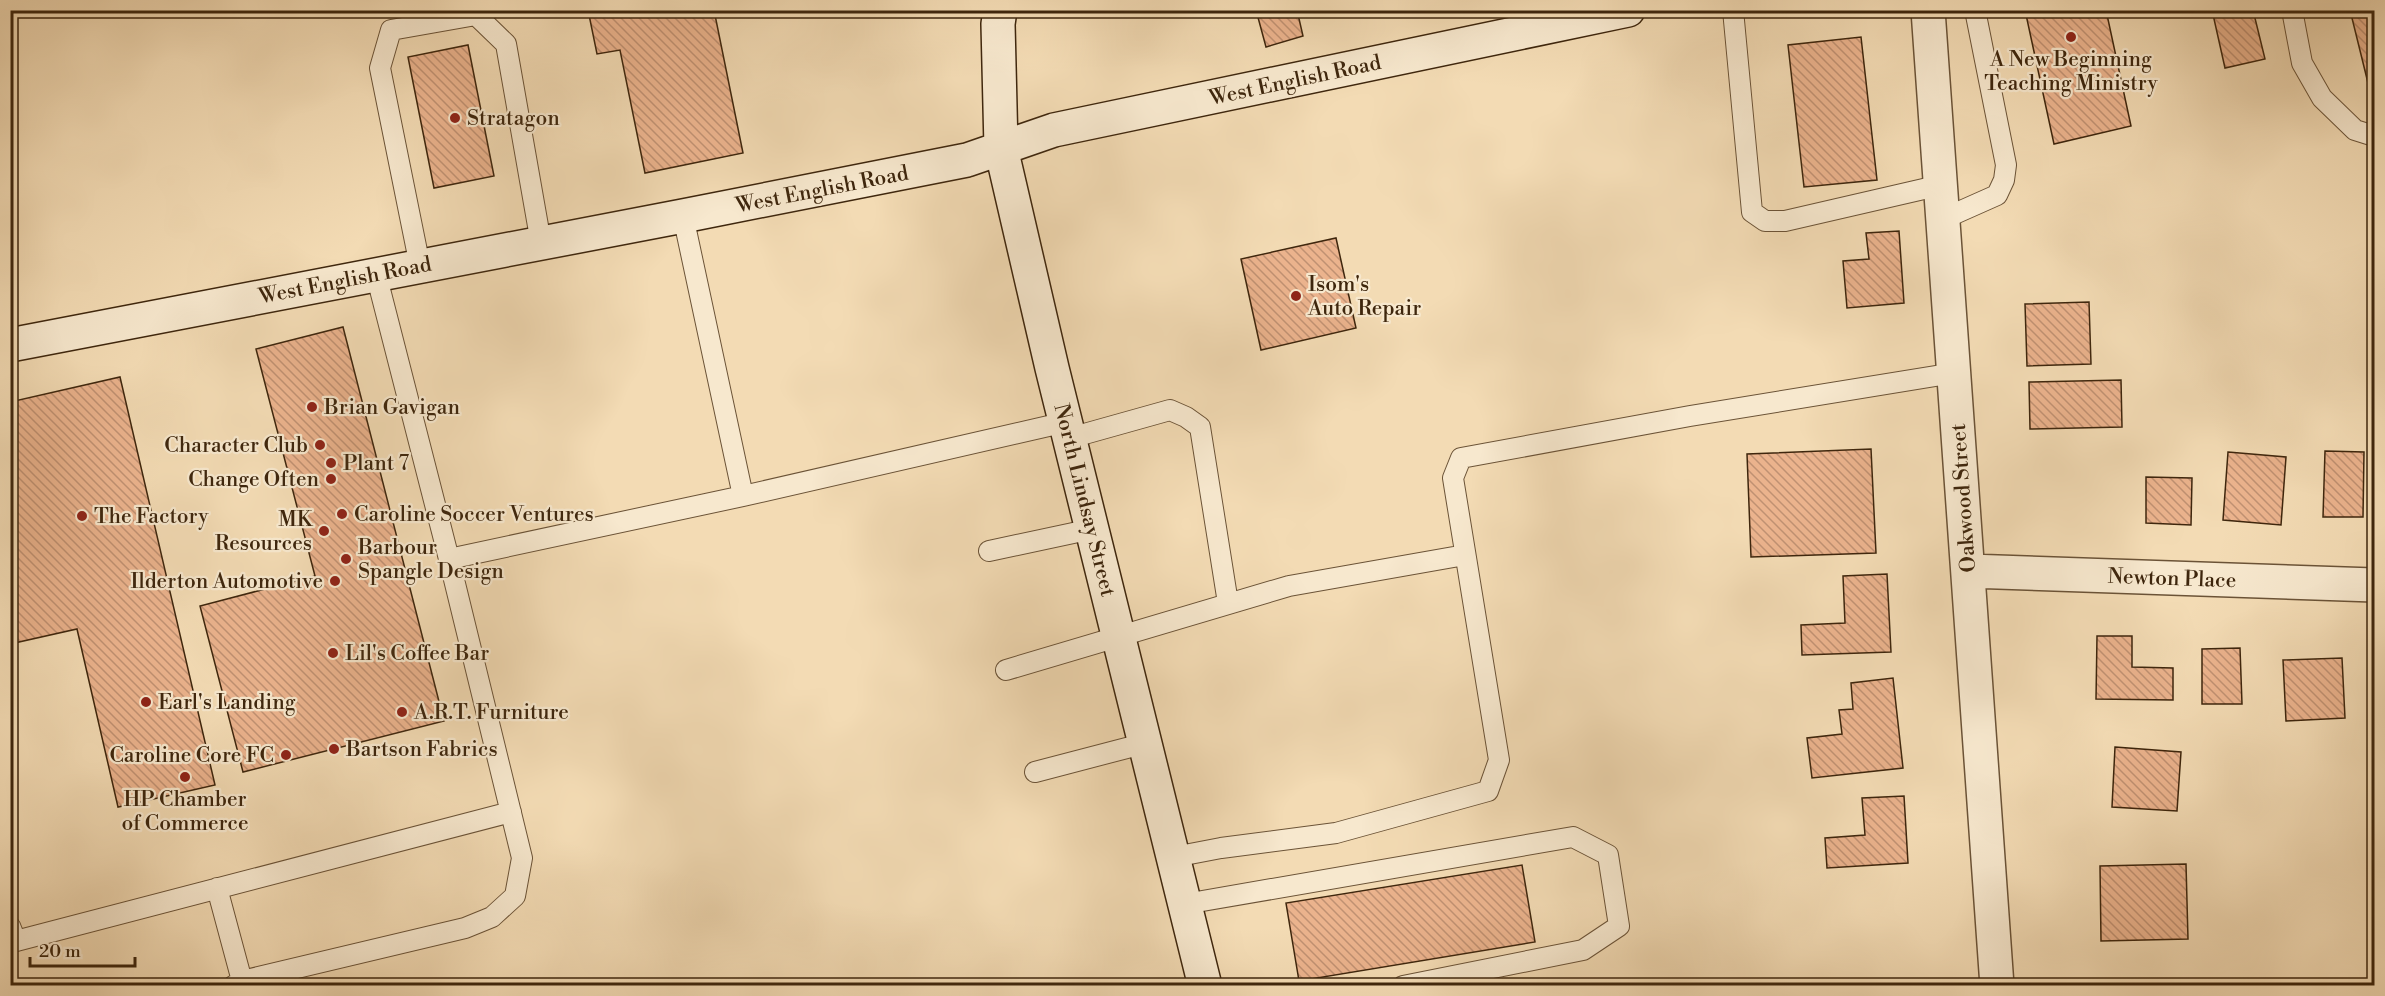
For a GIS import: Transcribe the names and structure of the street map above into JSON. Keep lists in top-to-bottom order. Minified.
{"streets":{"main road":["West English Road","Oakwood Street","North Lindsay Street","Newton Place"]},"crossings":[["West English Road","North Lindsay Street"],["Oakwood Street","Newton Place"]],"places":["A New Beginning Teaching Ministry","Stratagon","Isom's Auto Repair","Brian Gavigan","Character Club","Plant 7","Change Often","Caroline Soccer Ventures","The Factory","MK Resources","Barbour Spangle Design","Ilderton Automotive","Lil's Coffee Bar","Earl's Landing","A.R.T. Furniture","Bartson Fabrics","Caroline Core FC","HP Chamber of Commerce"],"scale_bar":"20 m"}
